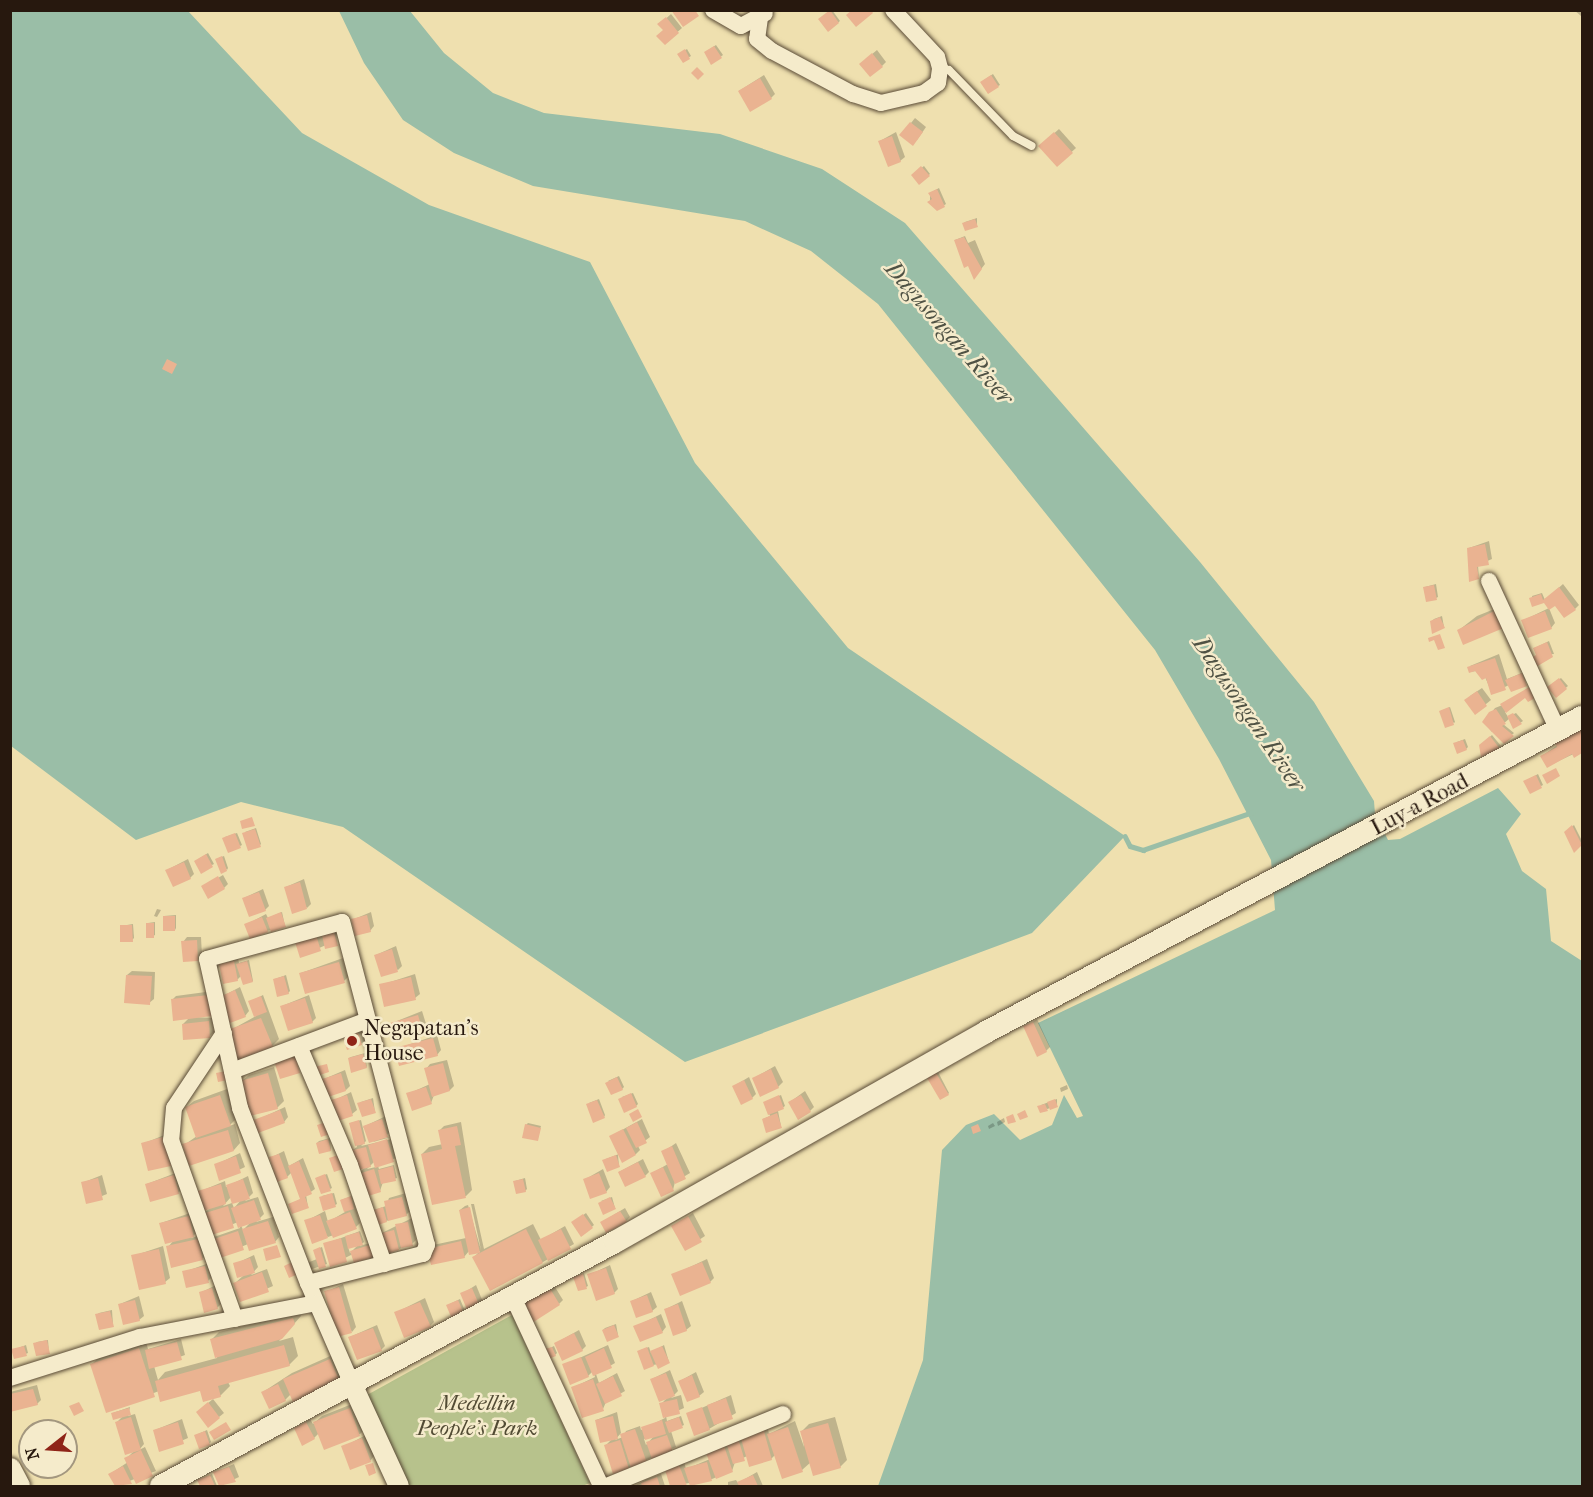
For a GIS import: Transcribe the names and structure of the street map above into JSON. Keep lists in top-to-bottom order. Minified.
{"streets":{"main road":["Luy-a Road"]},"water":["Dagusongan River"],"parks":["Medellin People's Park"],"places":["Negapatan's House"],"north":"left"}
